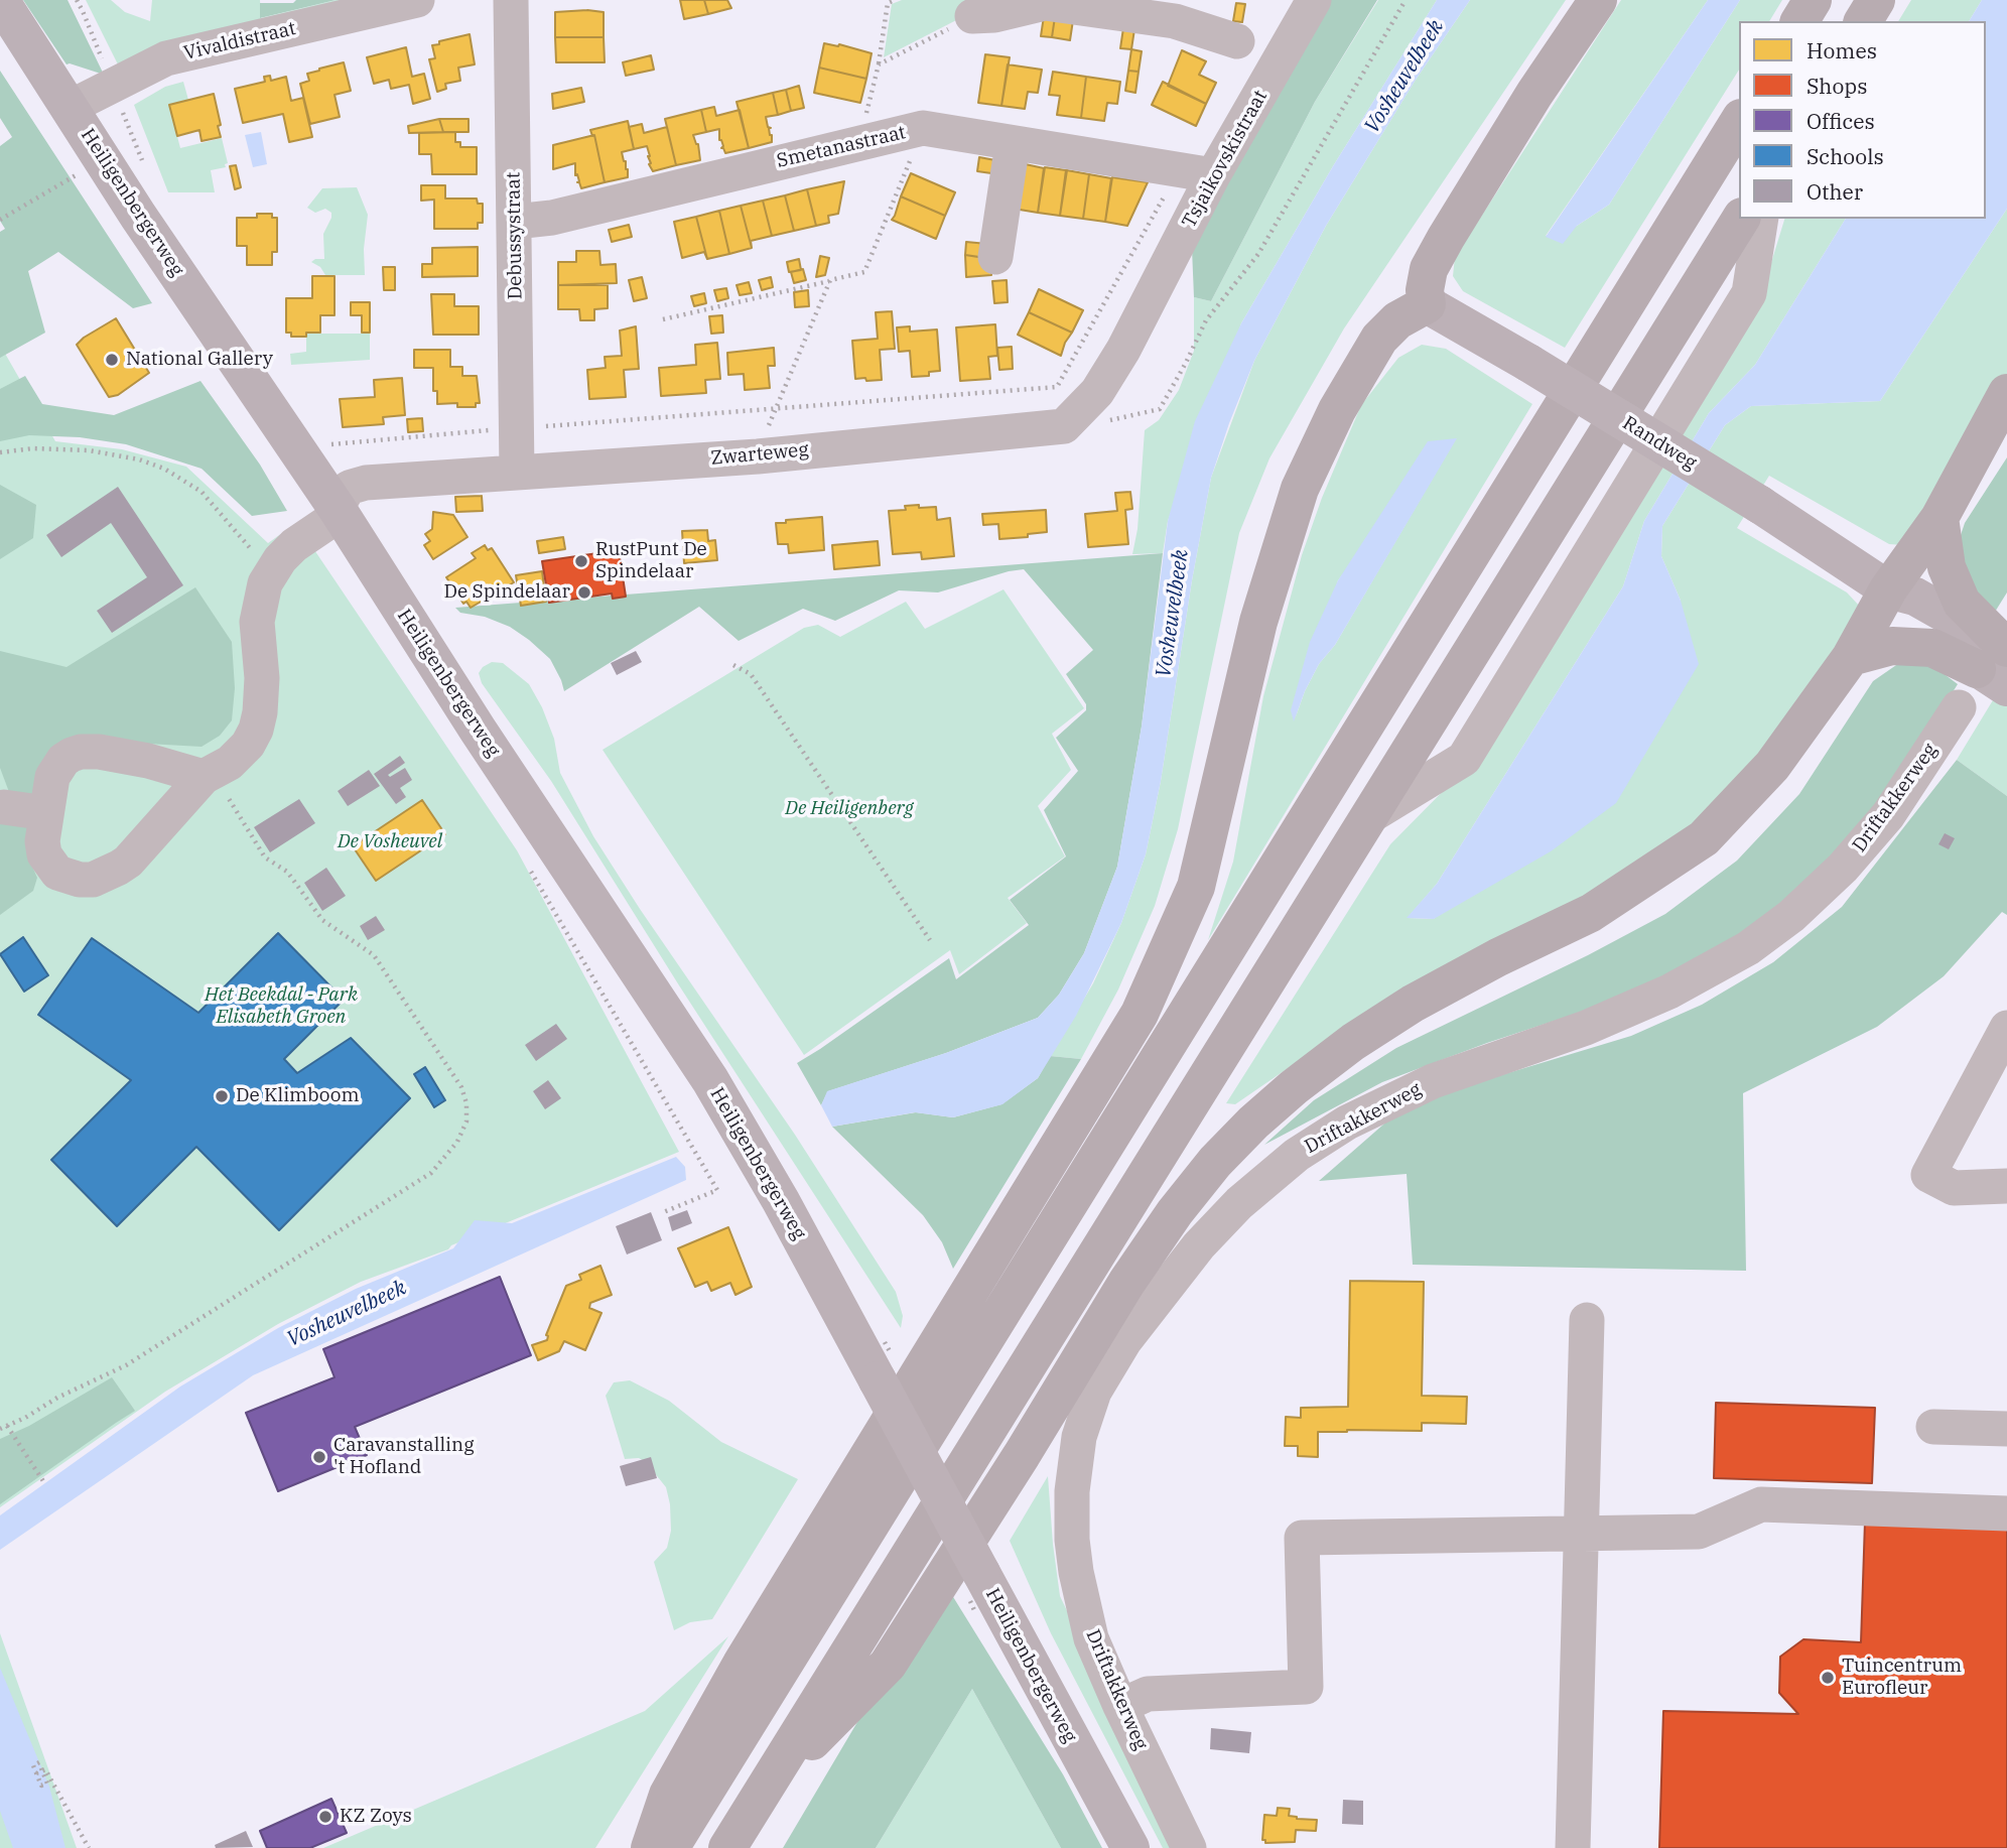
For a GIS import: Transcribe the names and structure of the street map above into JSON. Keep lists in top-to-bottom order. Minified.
{"streets":{"main road":["Heiligenbergerweg","Randweg"],"street":["Vivaldistraat","Smetanastraat","Tsjaikovskistraat","Debussystraat","Zwarteweg","Driftakkerweg"]},"crossings":[["Vivaldistraat","Heiligenbergerweg"],["Smetanastraat","Tsjaikovskistraat"],["Smetanastraat","Debussystraat"],["Tsjaikovskistraat","Zwarteweg"],["Heiligenbergerweg","Zwarteweg"],["Debussystraat","Zwarteweg"]],"water":["Vosheuvelbeek"],"parks":["De Heiligenberg","De Vosheuvel","Het Beekdal - Park Elisabeth Groen"],"places":["National Gallery","RustPunt De Spindelaar","De Spindelaar","De Klimboom","Caravanstalling 't Hofland","Tuincentrum Eurofleur","KZ Zoys"],"legend":["Homes","Shops","Offices","Schools","Other"]}
